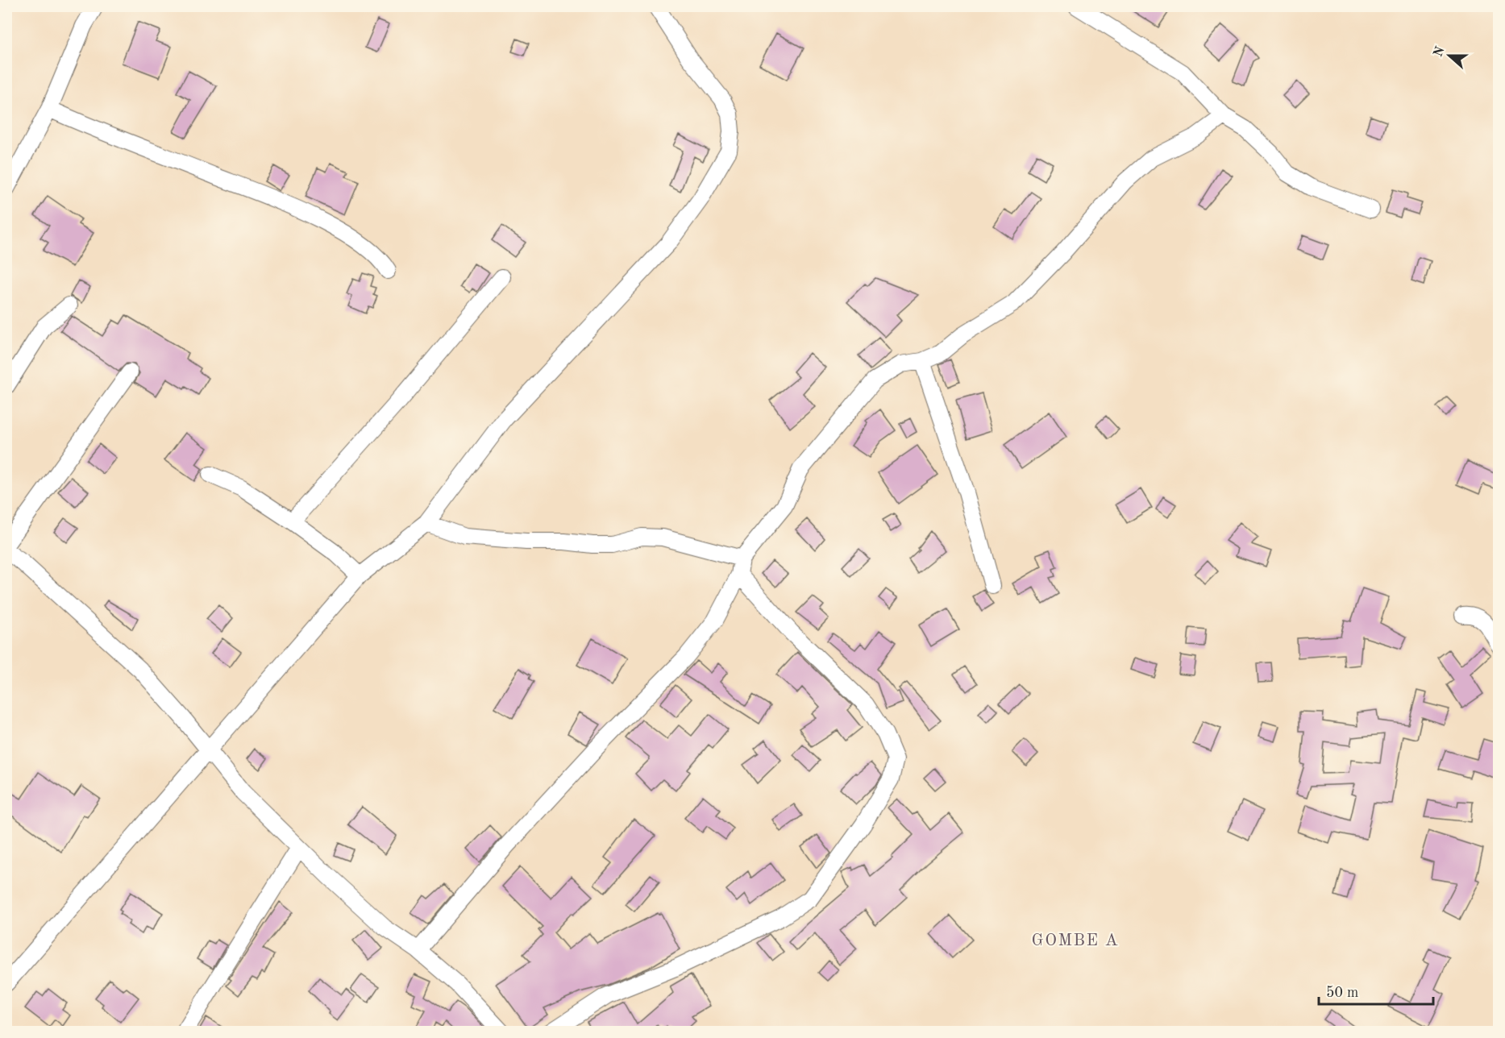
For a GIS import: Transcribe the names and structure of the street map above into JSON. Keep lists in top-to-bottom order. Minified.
{"districts":["GOMBE A"],"scale_bar":"50 m","north":"left"}
